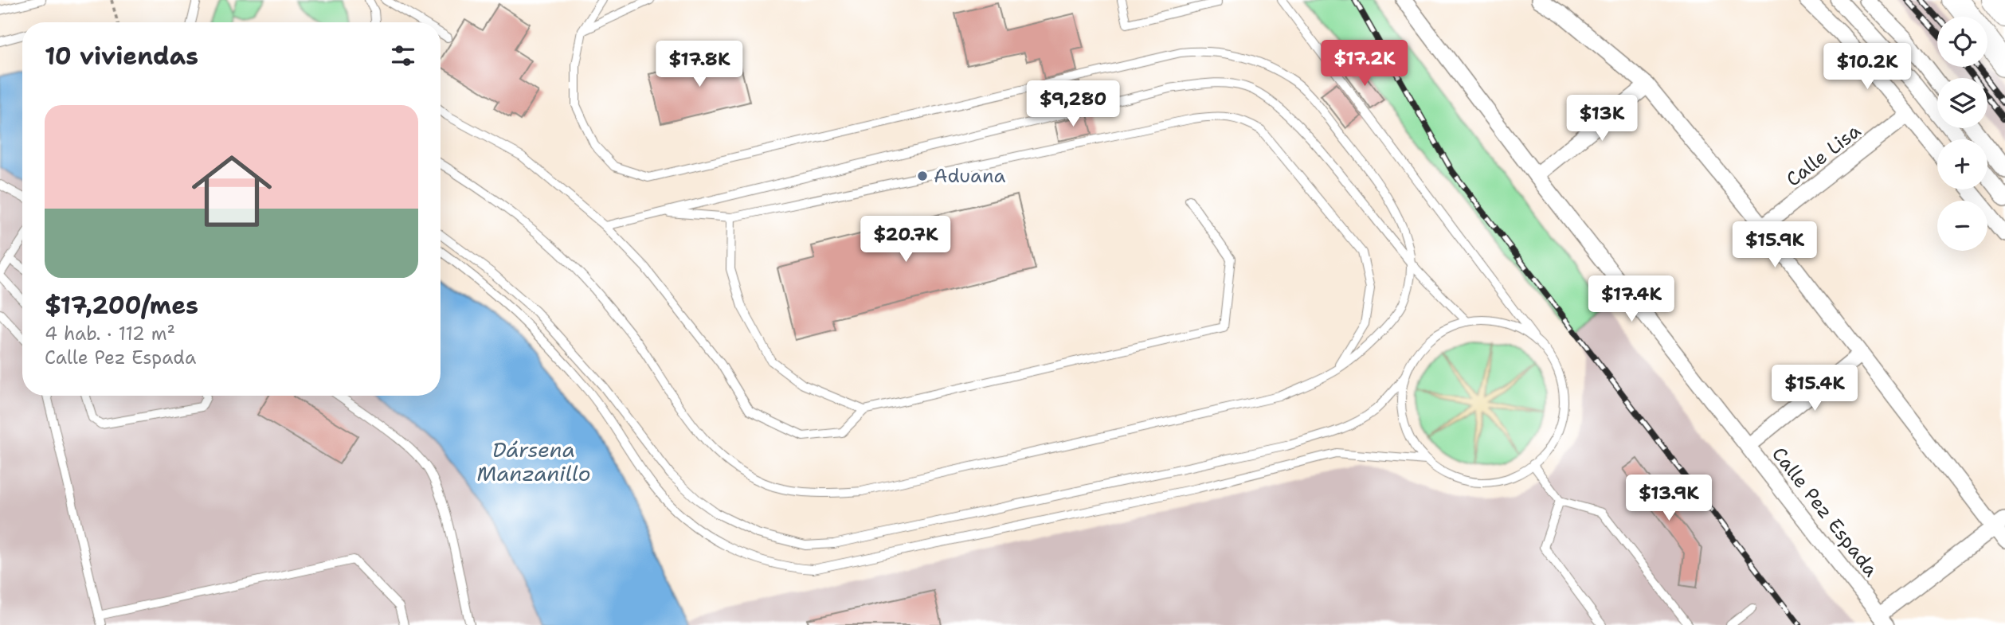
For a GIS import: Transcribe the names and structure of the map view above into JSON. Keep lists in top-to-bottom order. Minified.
{"streets":{"street":["Calle Lisa","Calle Pez Espada"]},"water":["Dársena Manzanillo"],"places":["Aduana"],"page":{"map_buttons":["+","−"],"heading":"10 viviendas","price":["$17.2K","$17.8K","$10.2K","$9,280","$13K","$20.7K","$15.9K","$17.4K","$15.4K","$13.9K"],"list":[{"name":"$17,200/mes","note":"4 hab. · 112 m² · Calle Pez Espada"}]}}
